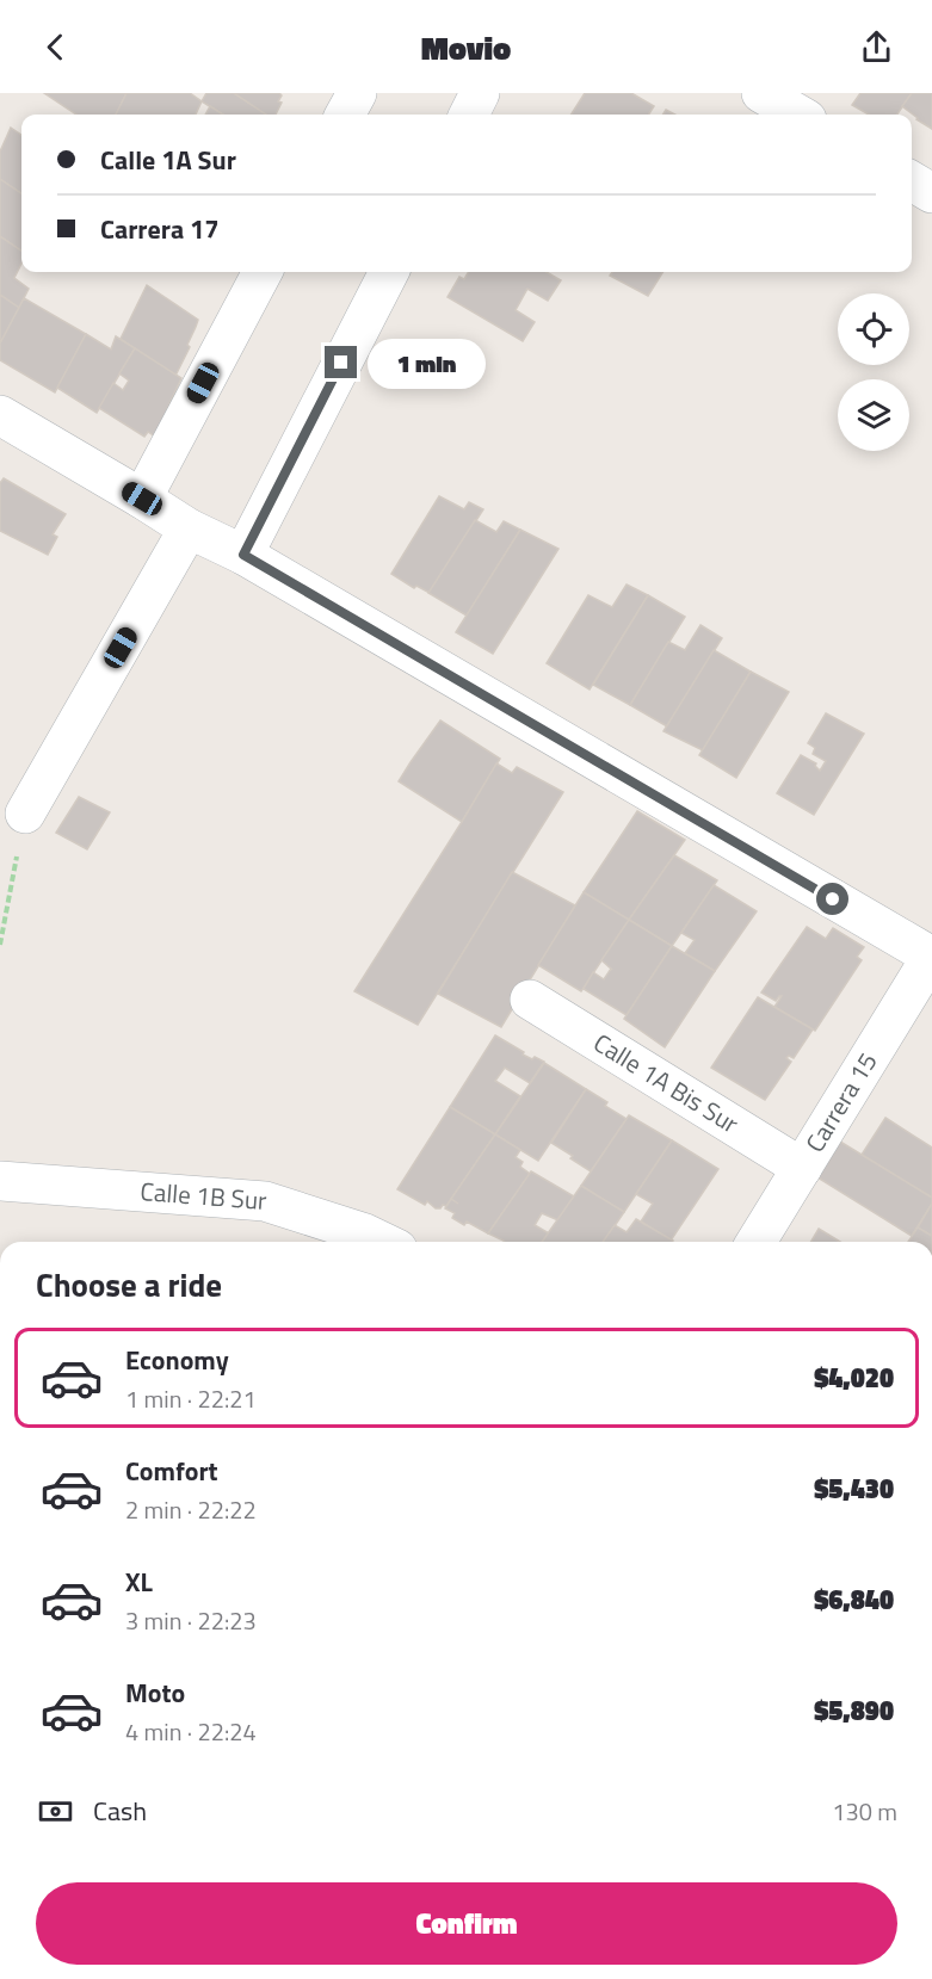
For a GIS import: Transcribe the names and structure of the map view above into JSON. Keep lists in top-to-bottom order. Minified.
{"streets":{"street":["Calle 1A Bis Sur","Carrera 15","Calle 1B Sur"]},"crossings":[["Calle 1A Bis Sur","Carrera 15"]],"page":{"header":"Movio","banner":["Calle 1A Sur","Carrera 17"],"bubble":"1 min","heading":"Choose a ride","list":[{"name":"Economy","note":"1 min · 22:21","value":"$4,020"},{"name":"Comfort","note":"2 min · 22:22","value":"$5,430"},{"name":"XL","note":"3 min · 22:23","value":"$6,840"},{"name":"Moto","note":"4 min · 22:24","value":"$5,890"}],"pay":["Cash","130 m"],"buttons":"Confirm"}}
